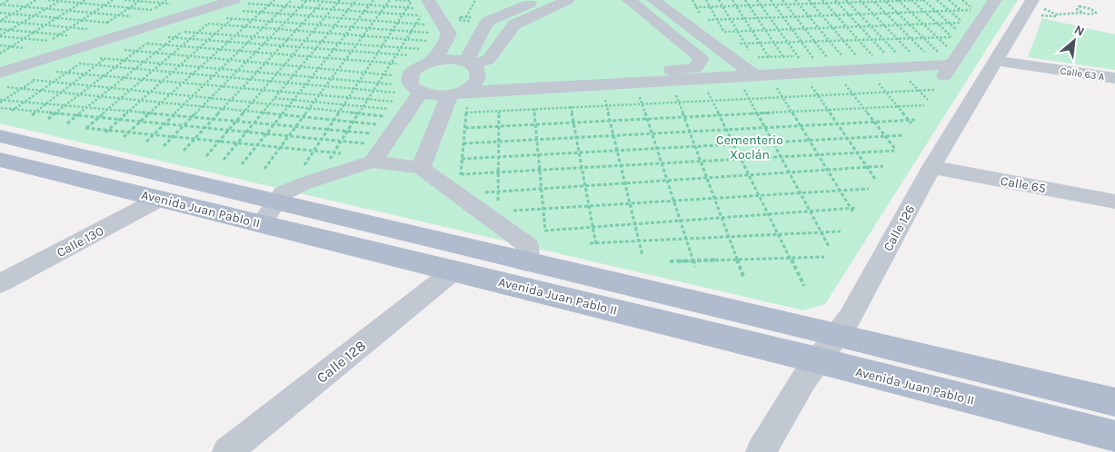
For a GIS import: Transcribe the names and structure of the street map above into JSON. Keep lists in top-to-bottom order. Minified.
{"streets":{"main road":["Avenida Juan Pablo II"],"street":["Calle 63 A","Calle 65","Calle 126","Calle 130","Calle 128"]},"crossings":[["Calle 63 A","Calle 126"],["Calle 65","Calle 126"],["Avenida Juan Pablo II","Calle 126"],["Avenida Juan Pablo II","Calle 130"],["Avenida Juan Pablo II","Calle 128"]],"parks":["Cementerio Xoclán"],"north":"top right"}
